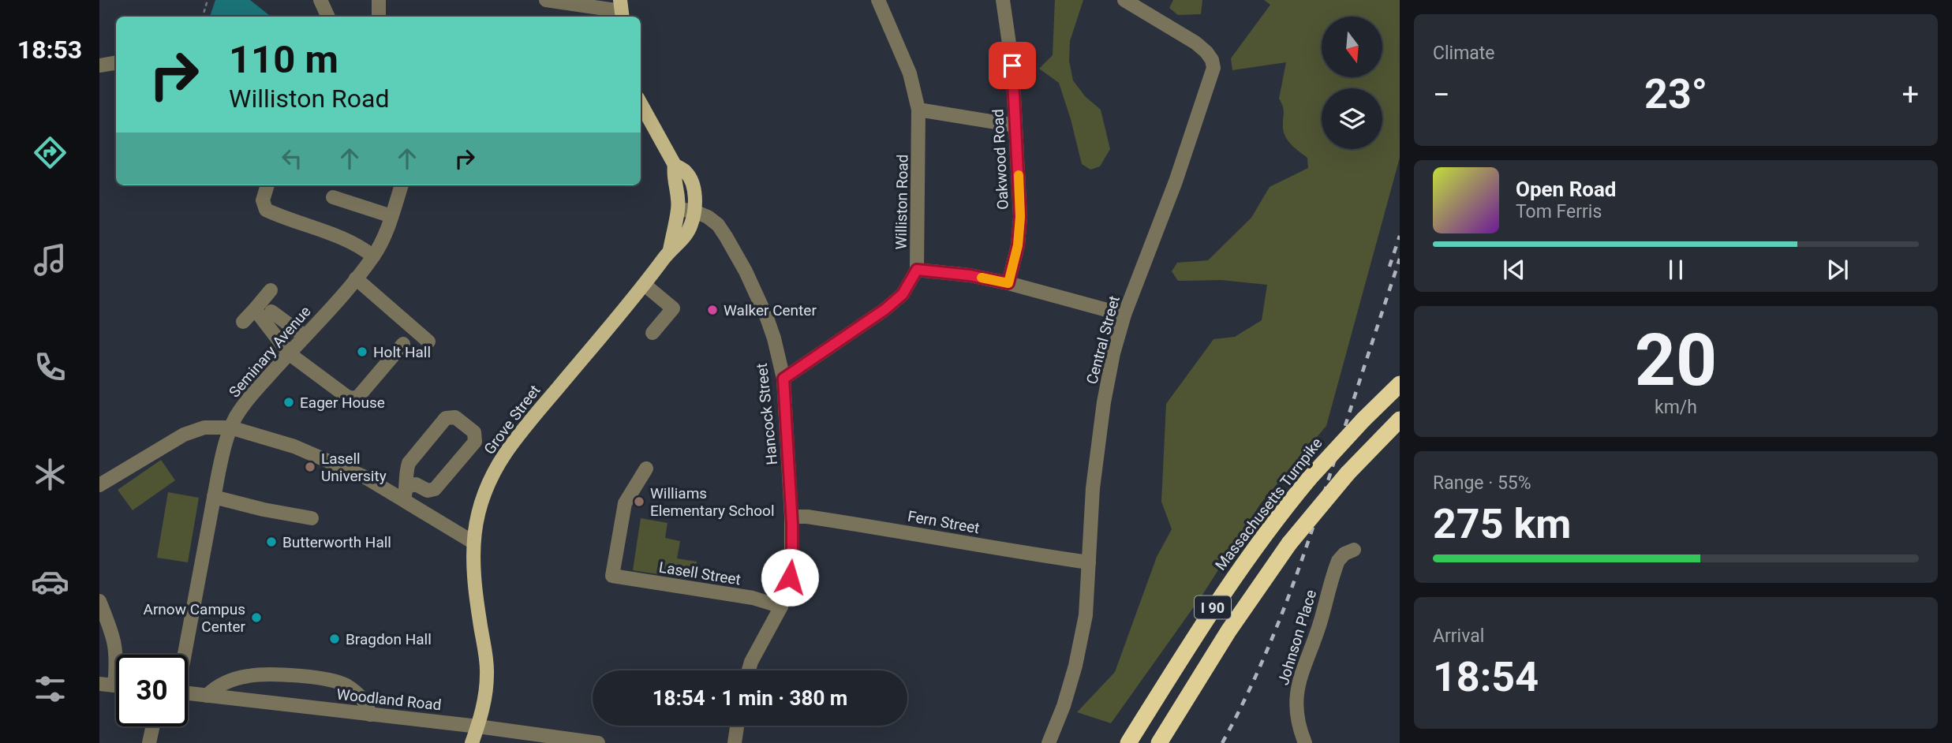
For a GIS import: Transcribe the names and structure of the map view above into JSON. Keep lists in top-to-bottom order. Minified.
{"streets":{"highway":["Massachusetts Turnpike","I 90"],"main road":["Grove Street"],"street":["Oakwood Road","Williston Road","Central Street","Seminary Avenue","Hancock Street","Fern Street","Lasell Street","Johnson Place","Woodland Road"]},"crossings":[["Williston Road","Hancock Street"],["Central Street","Fern Street"],["Hancock Street","Grove Street"],["Hancock Street","Fern Street"],["Hancock Street","Lasell Street"],["Grove Street","Woodland Road"]],"places":["Walker Center","Holt Hall","Eager House","Lasell University","Williams Elementary School","Butterworth Hall","Arnow Campus Center","Bragdon Hall"],"north":"bottom","page":{"tabs":"18:53","tile":["Climate",["20","km/h"],["Range · 55%","275 km"],["Arrival","18:54"]],"turn":["110 m","Williston Road"],"heat":["−","23°","+"],"song":["Open Road","Tom Ferris"],"limit":"30","trip":"18:54 · 1 min · 380 m"}}
